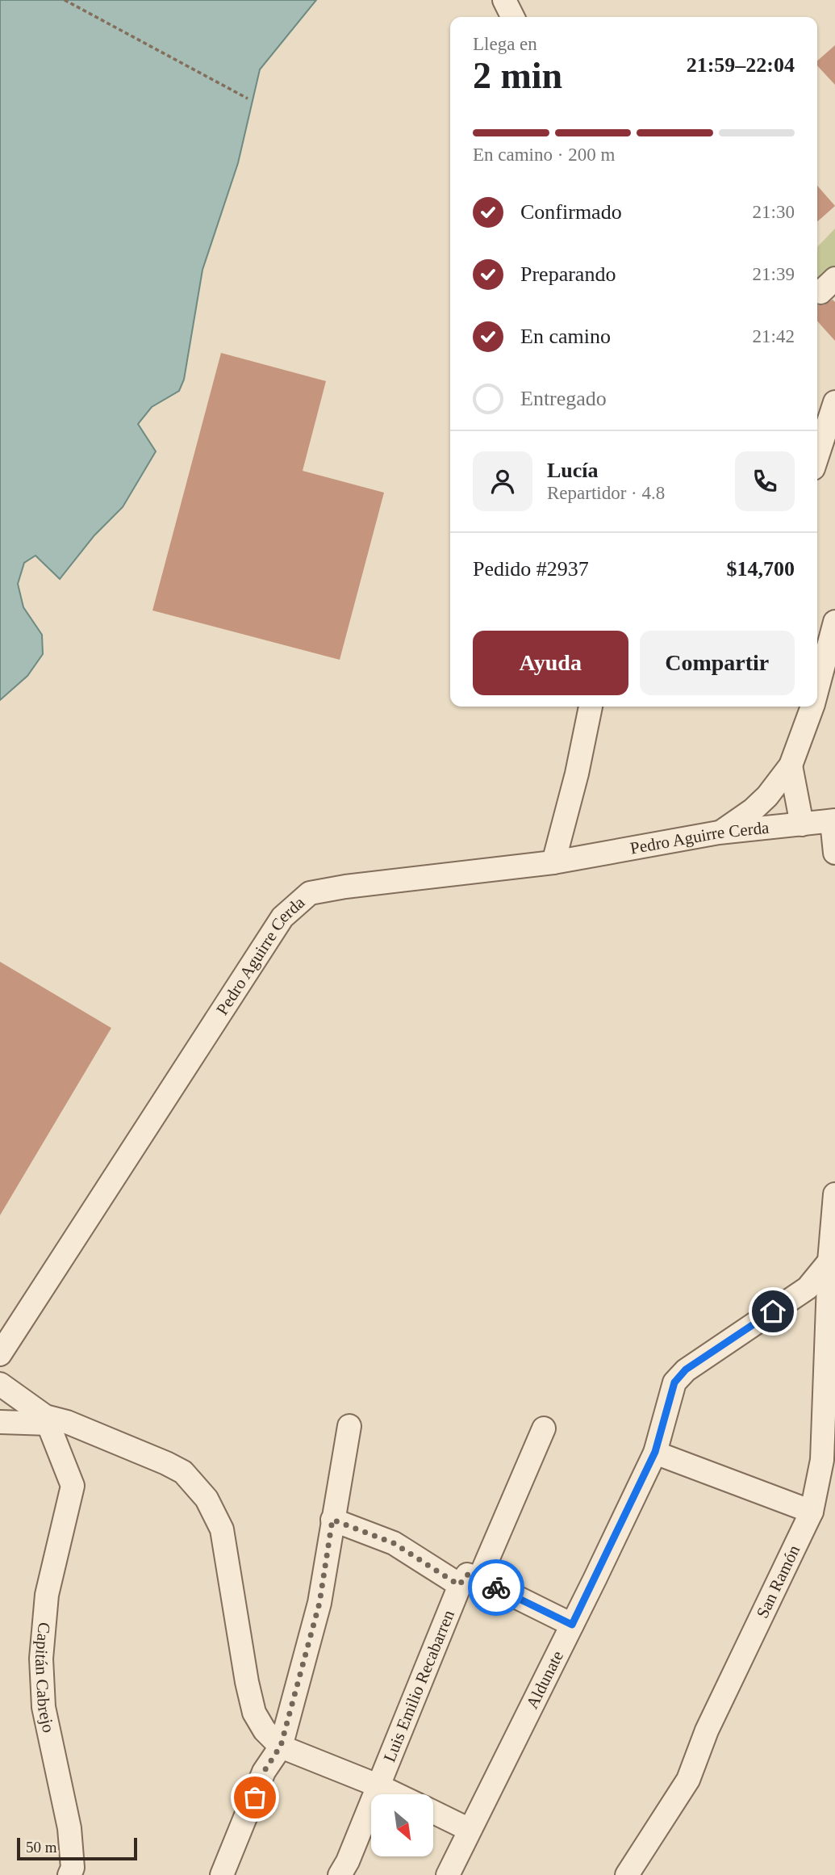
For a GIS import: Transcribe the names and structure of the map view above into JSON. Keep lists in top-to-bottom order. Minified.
{"streets":{"street":["Pedro Aguirre Cerda","San Ramón","Capitán Cabrejo","Aldunate","Luis Emilio Recabarren"]},"crossings":[["San Ramón","Aldunate"]],"scale_bar":"50 m","north":"bottom right","page":{"heading":["2 min","Llega en","21:59–22:04"],"panel":["Lucía","Repartidor · 4.8","Pedido #2937","$14,700"],"bar":"En camino · 200 m","list":[["Confirmado","21:30"],["Preparando","21:39"],["En camino","21:42"],"Entregado"],"buttons":["Ayuda","Compartir"],"scale":"50 m"}}
